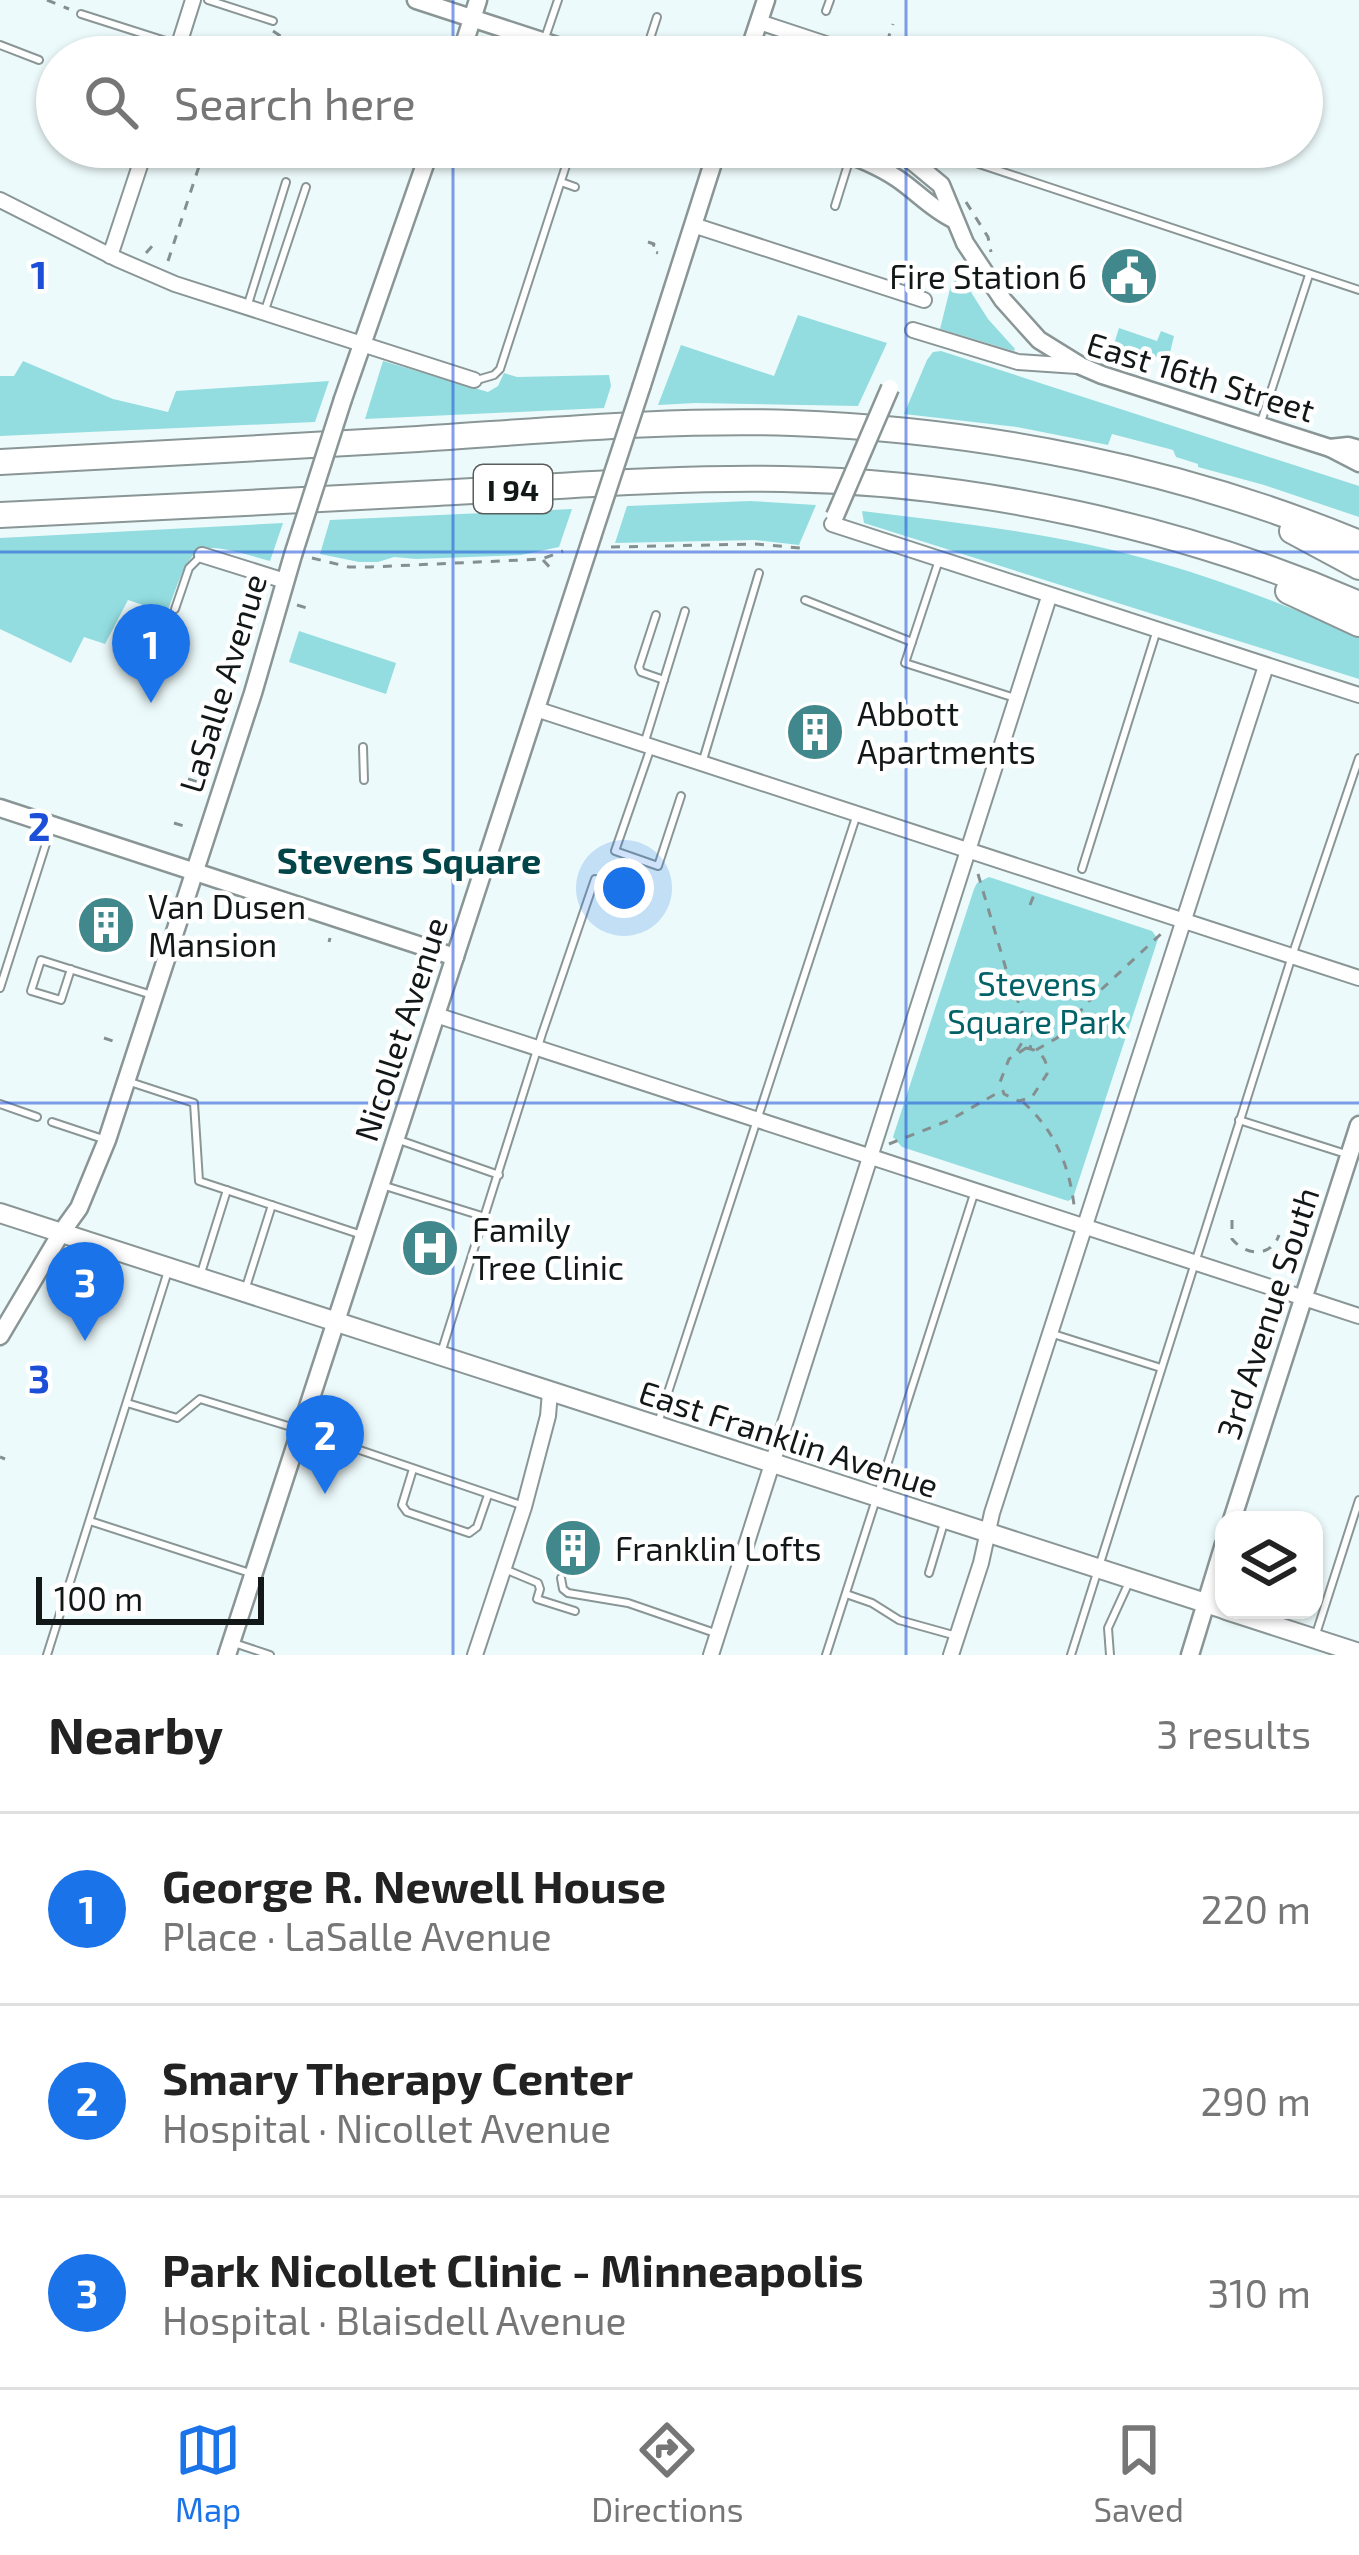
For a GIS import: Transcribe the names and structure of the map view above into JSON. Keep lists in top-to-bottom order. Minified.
{"streets":{"highway":["I 94"],"main road":["East Franklin Avenue"],"street":["East 16th Street","LaSalle Avenue","Nicollet Avenue","3rd Avenue South"]},"crossings":[["LaSalle Avenue","East Franklin Avenue"],["Nicollet Avenue","East Franklin Avenue"]],"districts":["Stevens Square"],"parks":["Stevens Square Park"],"places":{"public building":["Fire Station 6"],"building":["Abbott Apartments","Van Dusen Mansion","Franklin Lofts"],"hospital":["Family Tree Clinic"]},"scale_bar":"100 m","page":{"search":"Search here","pins":["1","3","2"],"scale":"100 m","heading":["Nearby","3 results"],"list":[{"mark":"1","name":"George R. Newell House","note":"Place · LaSalle Avenue","value":"220 m"},{"mark":"2","name":"Smary Therapy Center","note":"Hospital · Nicollet Avenue","value":"290 m"},{"mark":"3","name":"Park Nicollet Clinic - Minneapolis","note":"Hospital · Blaisdell Avenue","value":"310 m"}],"nav":["Map","Directions","Saved"]},"grid":{"rows":["1","2","3"]}}
